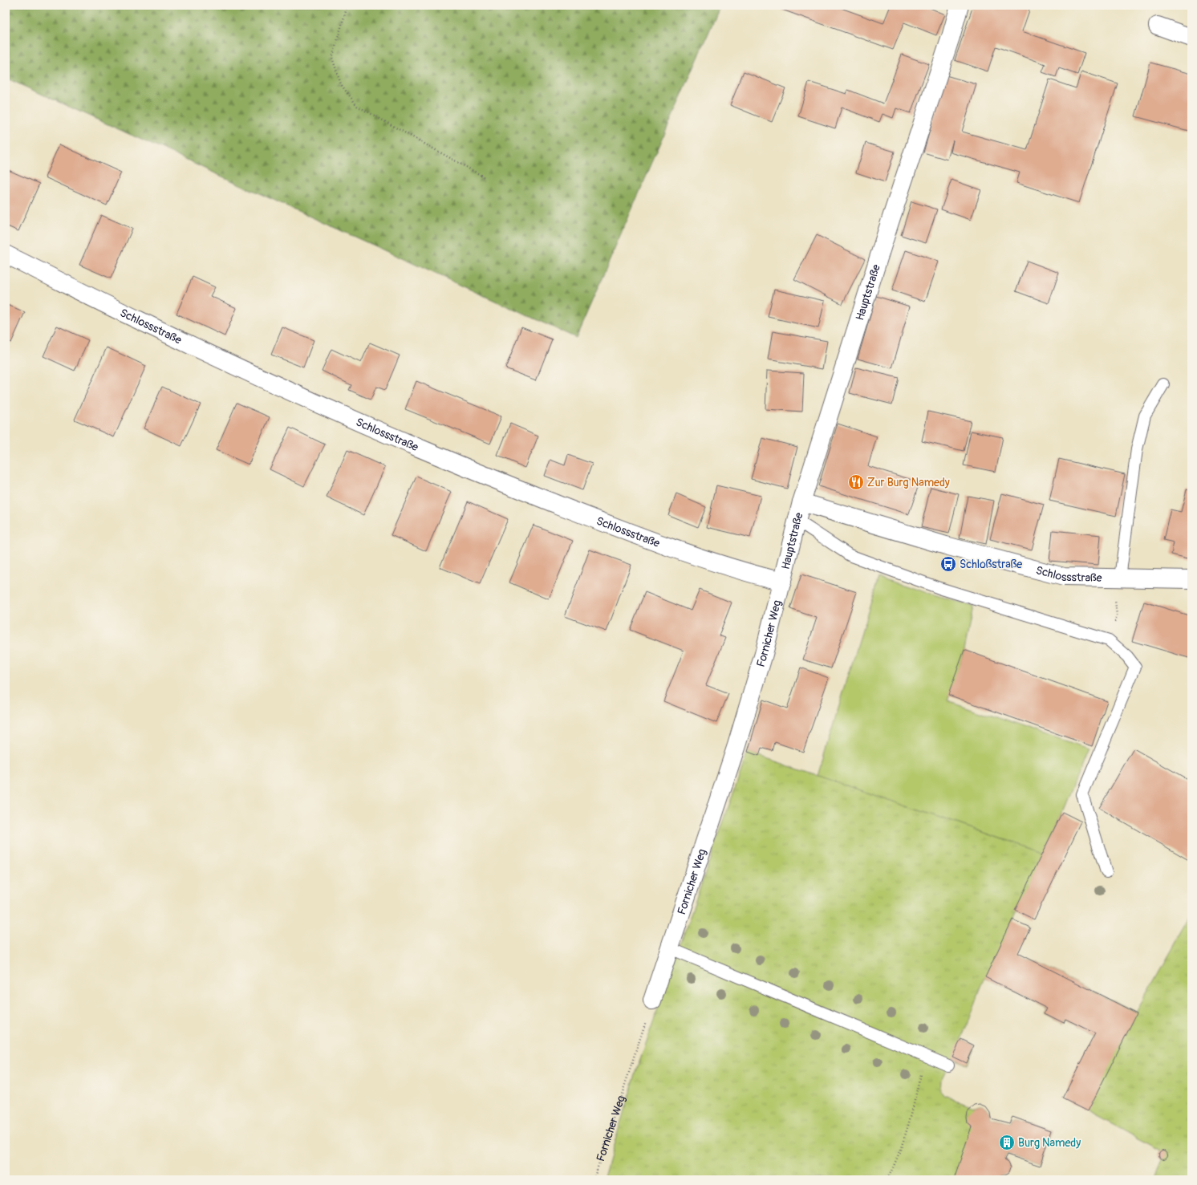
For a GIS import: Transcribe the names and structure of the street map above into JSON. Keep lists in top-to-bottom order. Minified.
{"streets":{"street":["Hauptstraße","Schlossstraße","Fornicher Weg"]},"crossings":[["Hauptstraße","Schlossstraße"],["Hauptstraße","Fornicher Weg"],["Schlossstraße","Fornicher Weg"]],"places":{"restaurant":["Zur Burg Namedy"],"bus stop":["Schloßstraße"],"building":["Burg Namedy"]}}
